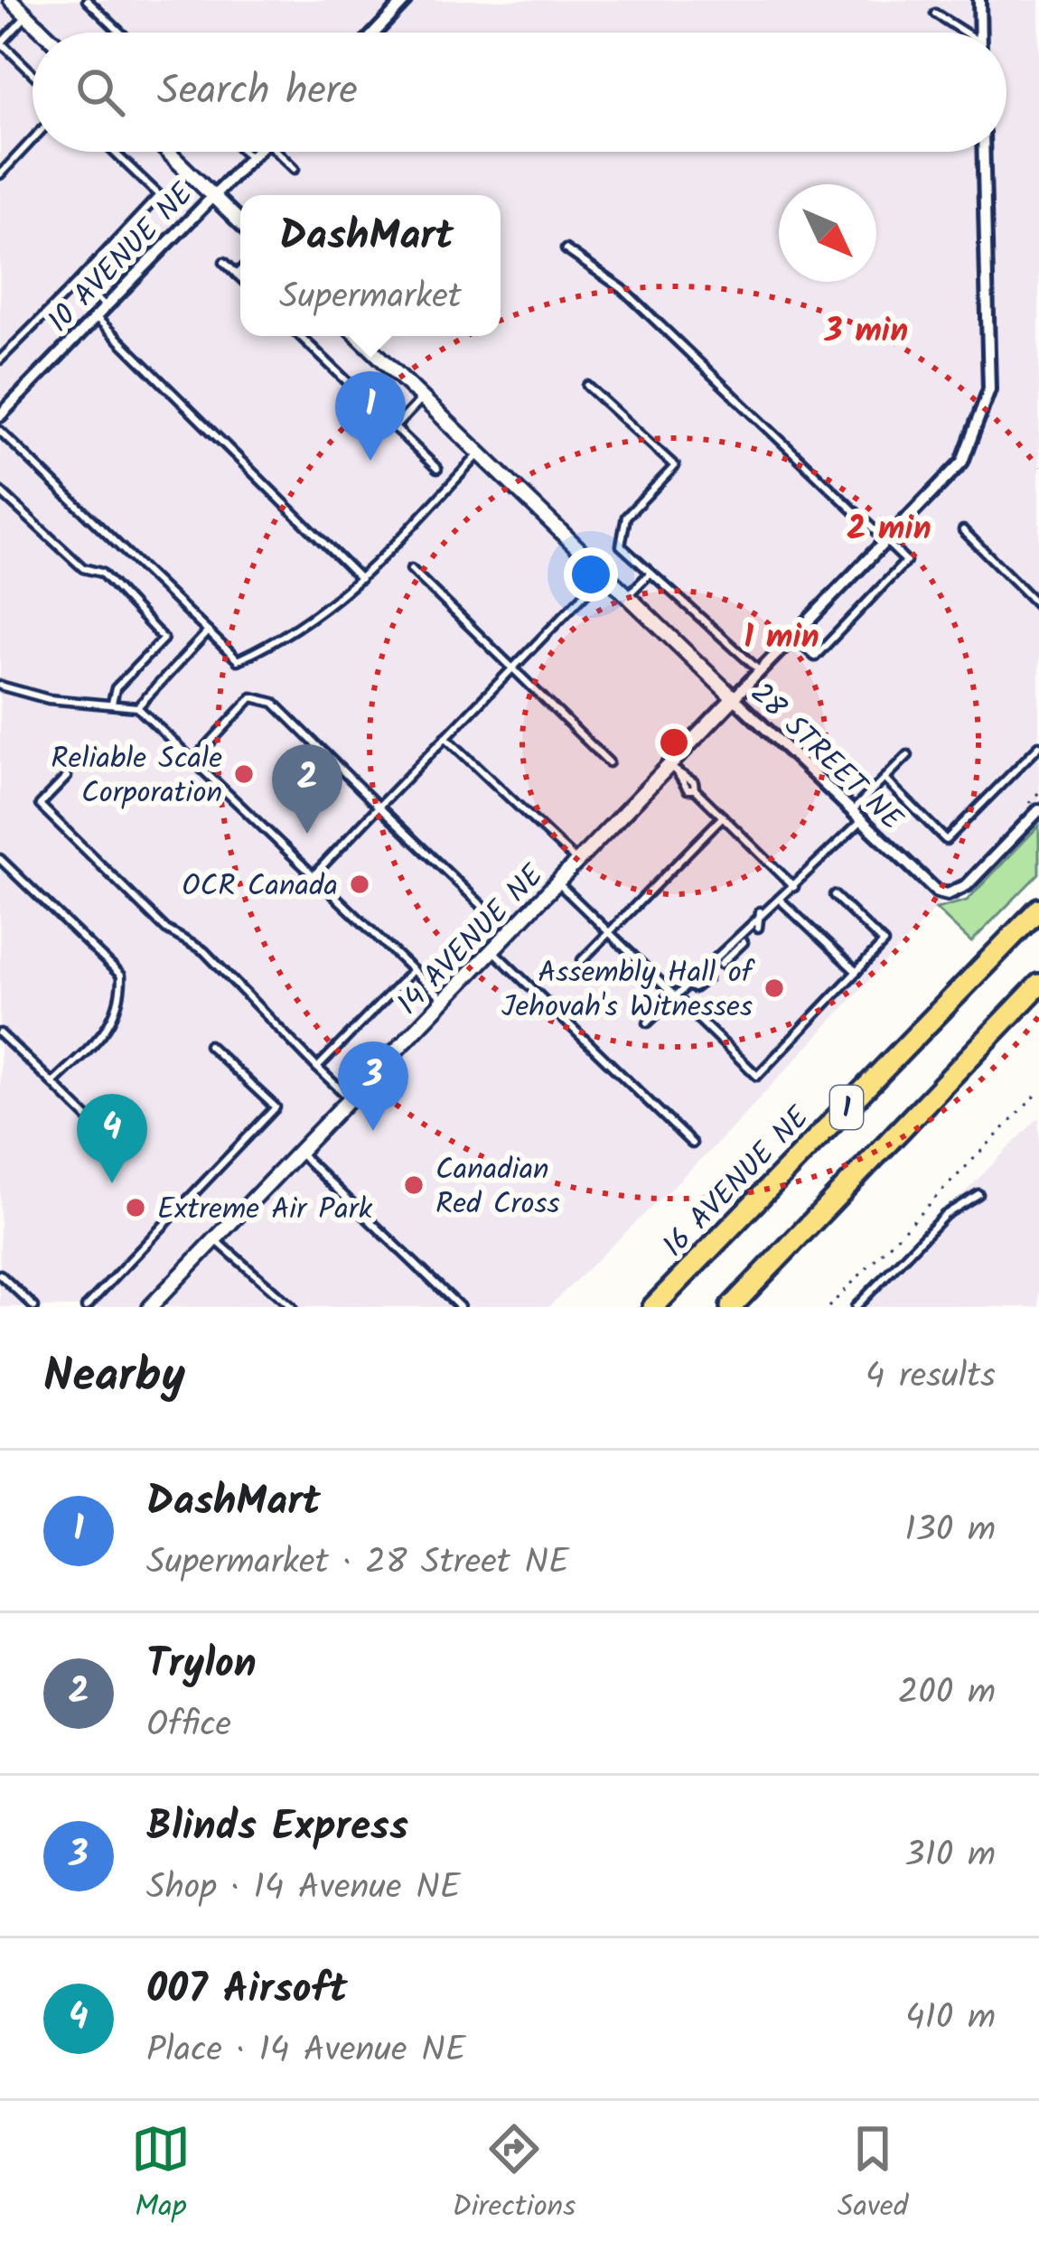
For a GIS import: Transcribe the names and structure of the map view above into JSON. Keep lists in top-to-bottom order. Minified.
{"streets":{"highway":["1","16 AVENUE NE"],"street":["10 AVENUE NE","28 STREET NE","14 AVENUE NE"]},"crossings":[["28 STREET NE","14 AVENUE NE"]],"places":["Reliable Scale Corporation","OCR Canada","Assembly Hall of Jehovah's Witnesses","Canadian Red Cross","Extreme Air Park"],"north":"bottom right","page":{"search":"Search here","popup":["DashMart","Supermarket"],"pins":["1","2","3","4"],"heading":["Nearby","4 results"],"list":[{"mark":"1","name":"DashMart","note":"Supermarket · 28 Street NE","value":"130 m"},{"mark":"2","name":"Trylon","note":"Office","value":"200 m"},{"mark":"3","name":"Blinds Express","note":"Shop · 14 Avenue NE","value":"310 m"},{"mark":"4","name":"007 Airsoft","note":"Place · 14 Avenue NE","value":"410 m"}],"nav":["Map","Directions","Saved"]},"rings":["3 min","2 min","1 min"]}
